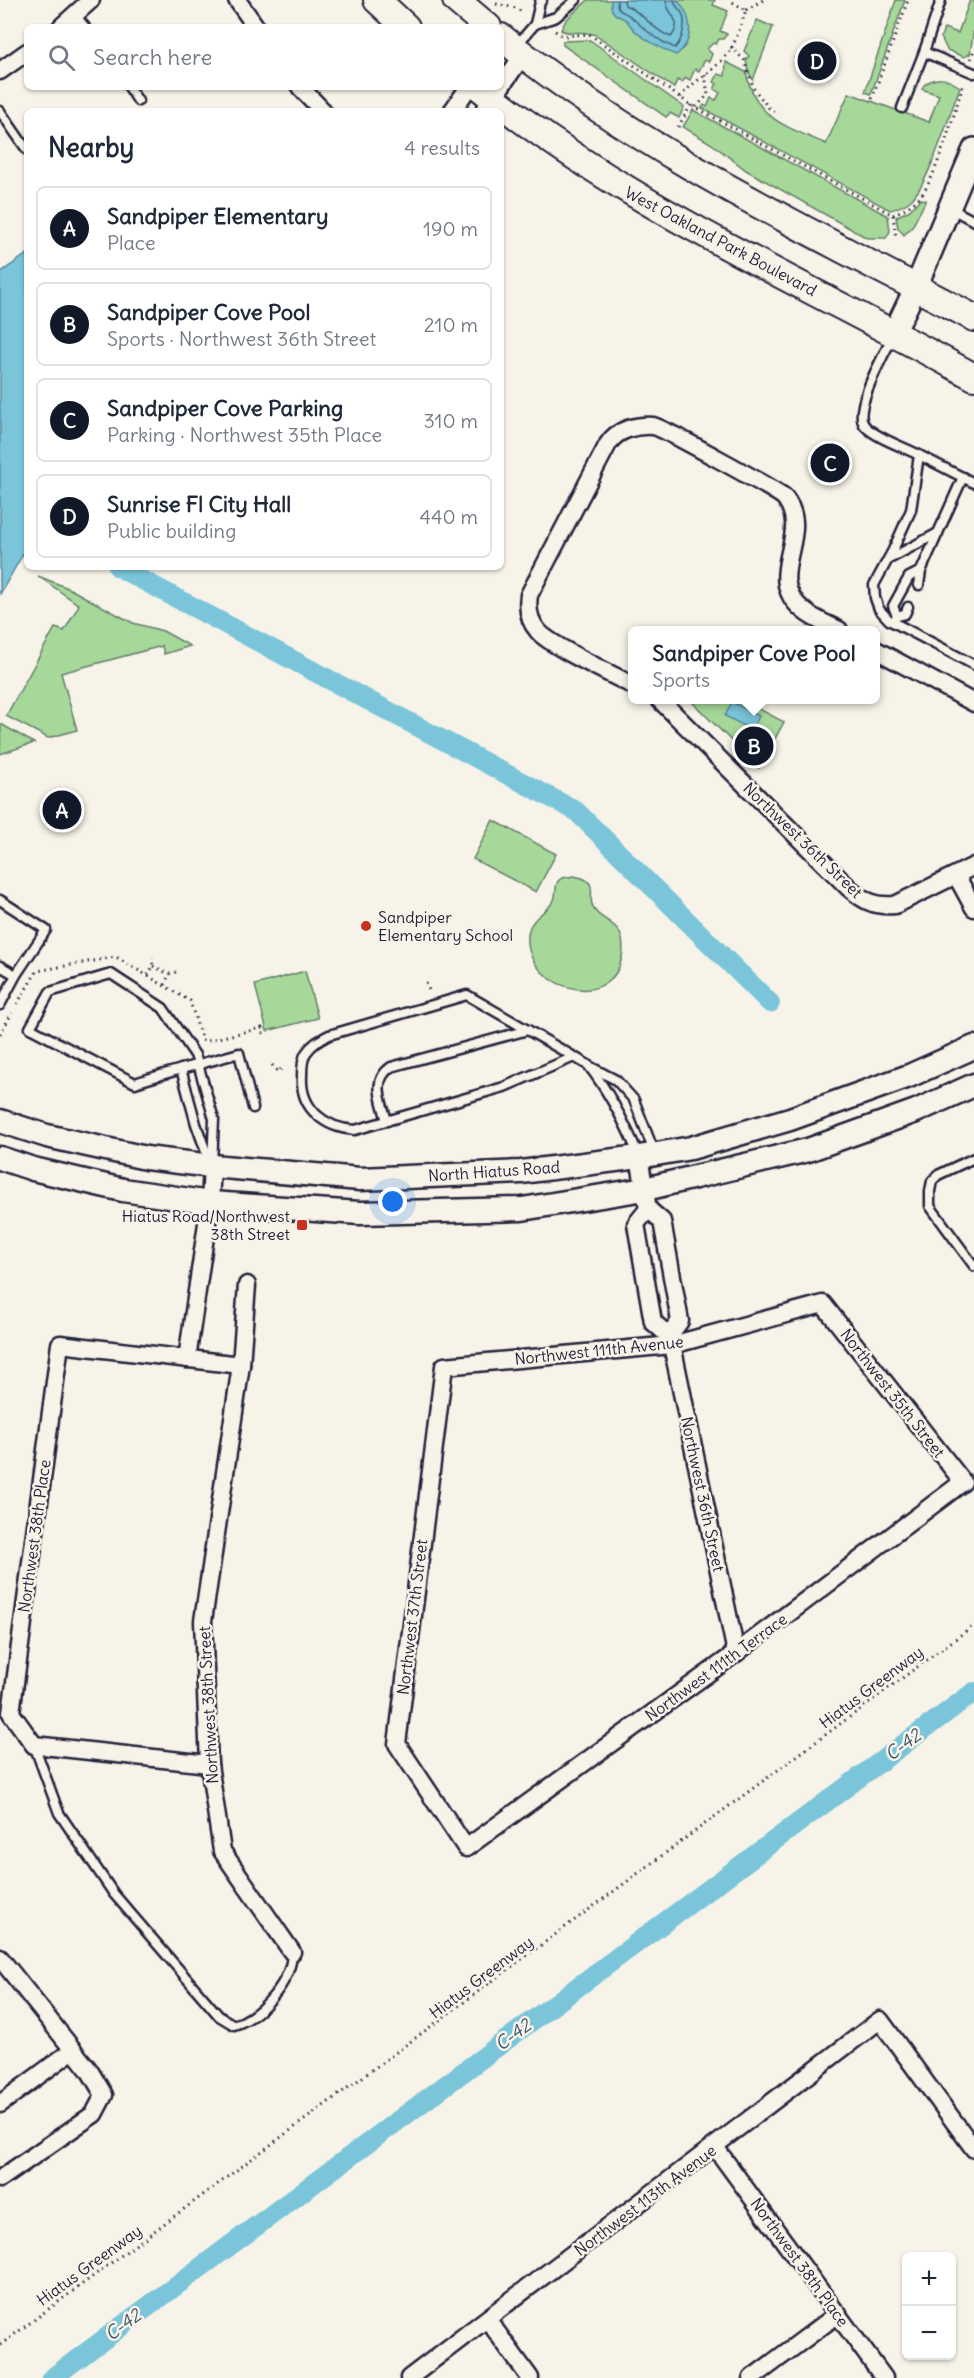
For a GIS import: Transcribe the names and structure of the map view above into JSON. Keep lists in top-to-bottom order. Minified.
{"streets":{"main road":["West Oakland Park Boulevard","North Hiatus Road"],"street":["Northwest 36th Street","Northwest 111th Avenue","Northwest 35th Street","Northwest 38th Place","Northwest 37th Street","Northwest 111th Terrace","Northwest 38th Street","Northwest 113th Avenue"],"path":["Hiatus Greenway"]},"crossings":[["Northwest 36th Street","Northwest 111th Avenue"],["Northwest 36th Street","Northwest 111th Terrace"],["Northwest 111th Avenue","Northwest 35th Street"],["Northwest 111th Avenue","Northwest 37th Street"],["Northwest 35th Street","Northwest 111th Terrace"],["Northwest 38th Place","Northwest 113th Avenue"],["Northwest 37th Street","Northwest 111th Terrace"]],"water":["C-42"],"places":{"other":["Sandpiper Elementary School"],"transit":["Hiatus Road/Northwest 38th Street"]},"page":{"search":"Search here","pins":["D","C","B","A"],"heading":["Nearby","4 results"],"list":[{"mark":"A","name":"Sandpiper Elementary","note":"Place","value":"190 m"},{"mark":"B","name":"Sandpiper Cove Pool","note":"Sports · Northwest 36th Street","value":"210 m"},{"mark":"C","name":"Sandpiper Cove Parking","note":"Parking · Northwest 35th Place","value":"310 m"},{"mark":"D","name":"Sunrise Fl City Hall","note":"Public building","value":"440 m"}],"popup":["Sandpiper Cove Pool","Sports"],"map_buttons":["+","−"]}}
